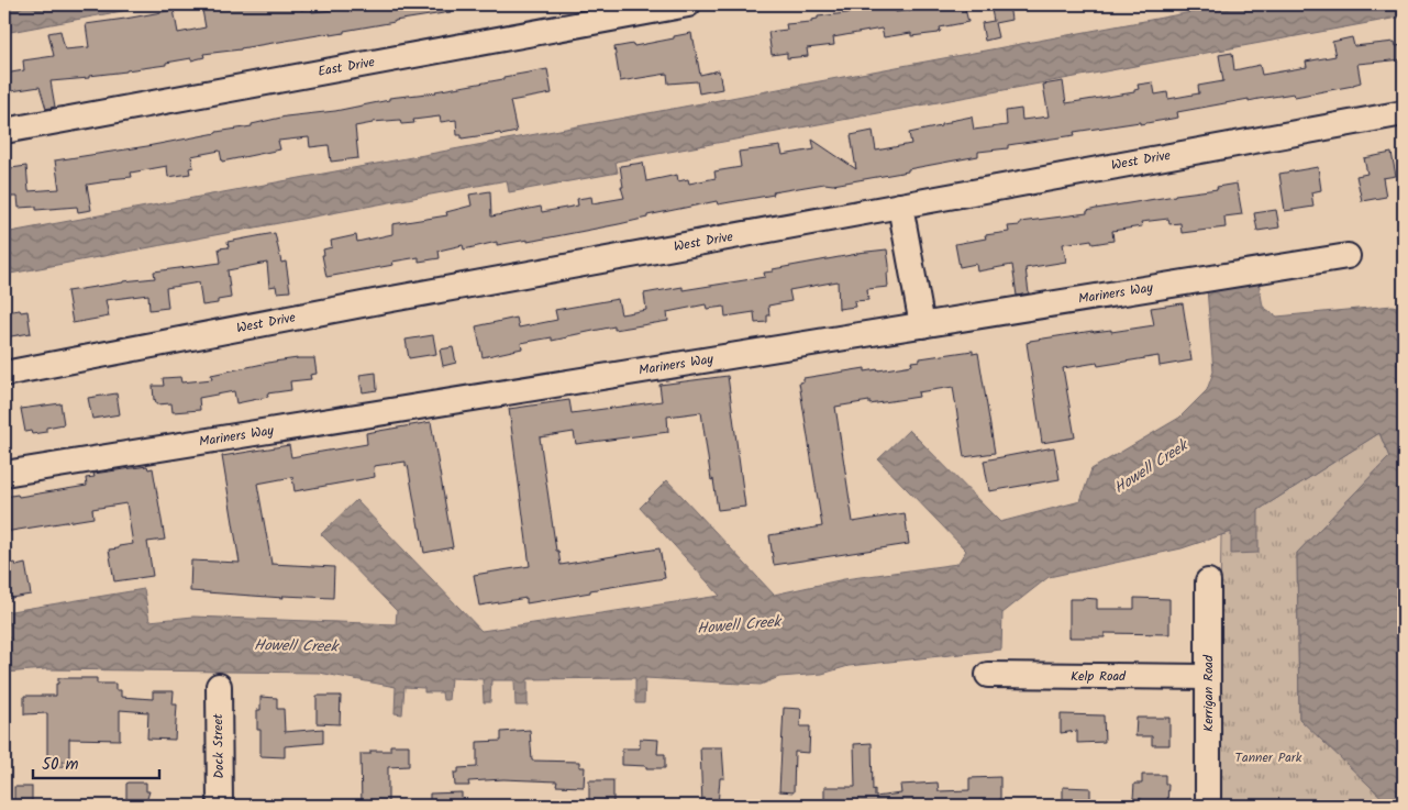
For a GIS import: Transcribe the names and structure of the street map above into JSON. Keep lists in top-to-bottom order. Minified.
{"streets":{"street":["East Drive","West Drive","Mariners Way","Kelp Road","Kerrigan Road","Dock Street"]},"crossings":[["Kelp Road","Kerrigan Road"]],"water":["Howell Creek"],"parks":["Tanner Park"],"scale_bar":"50 m"}
